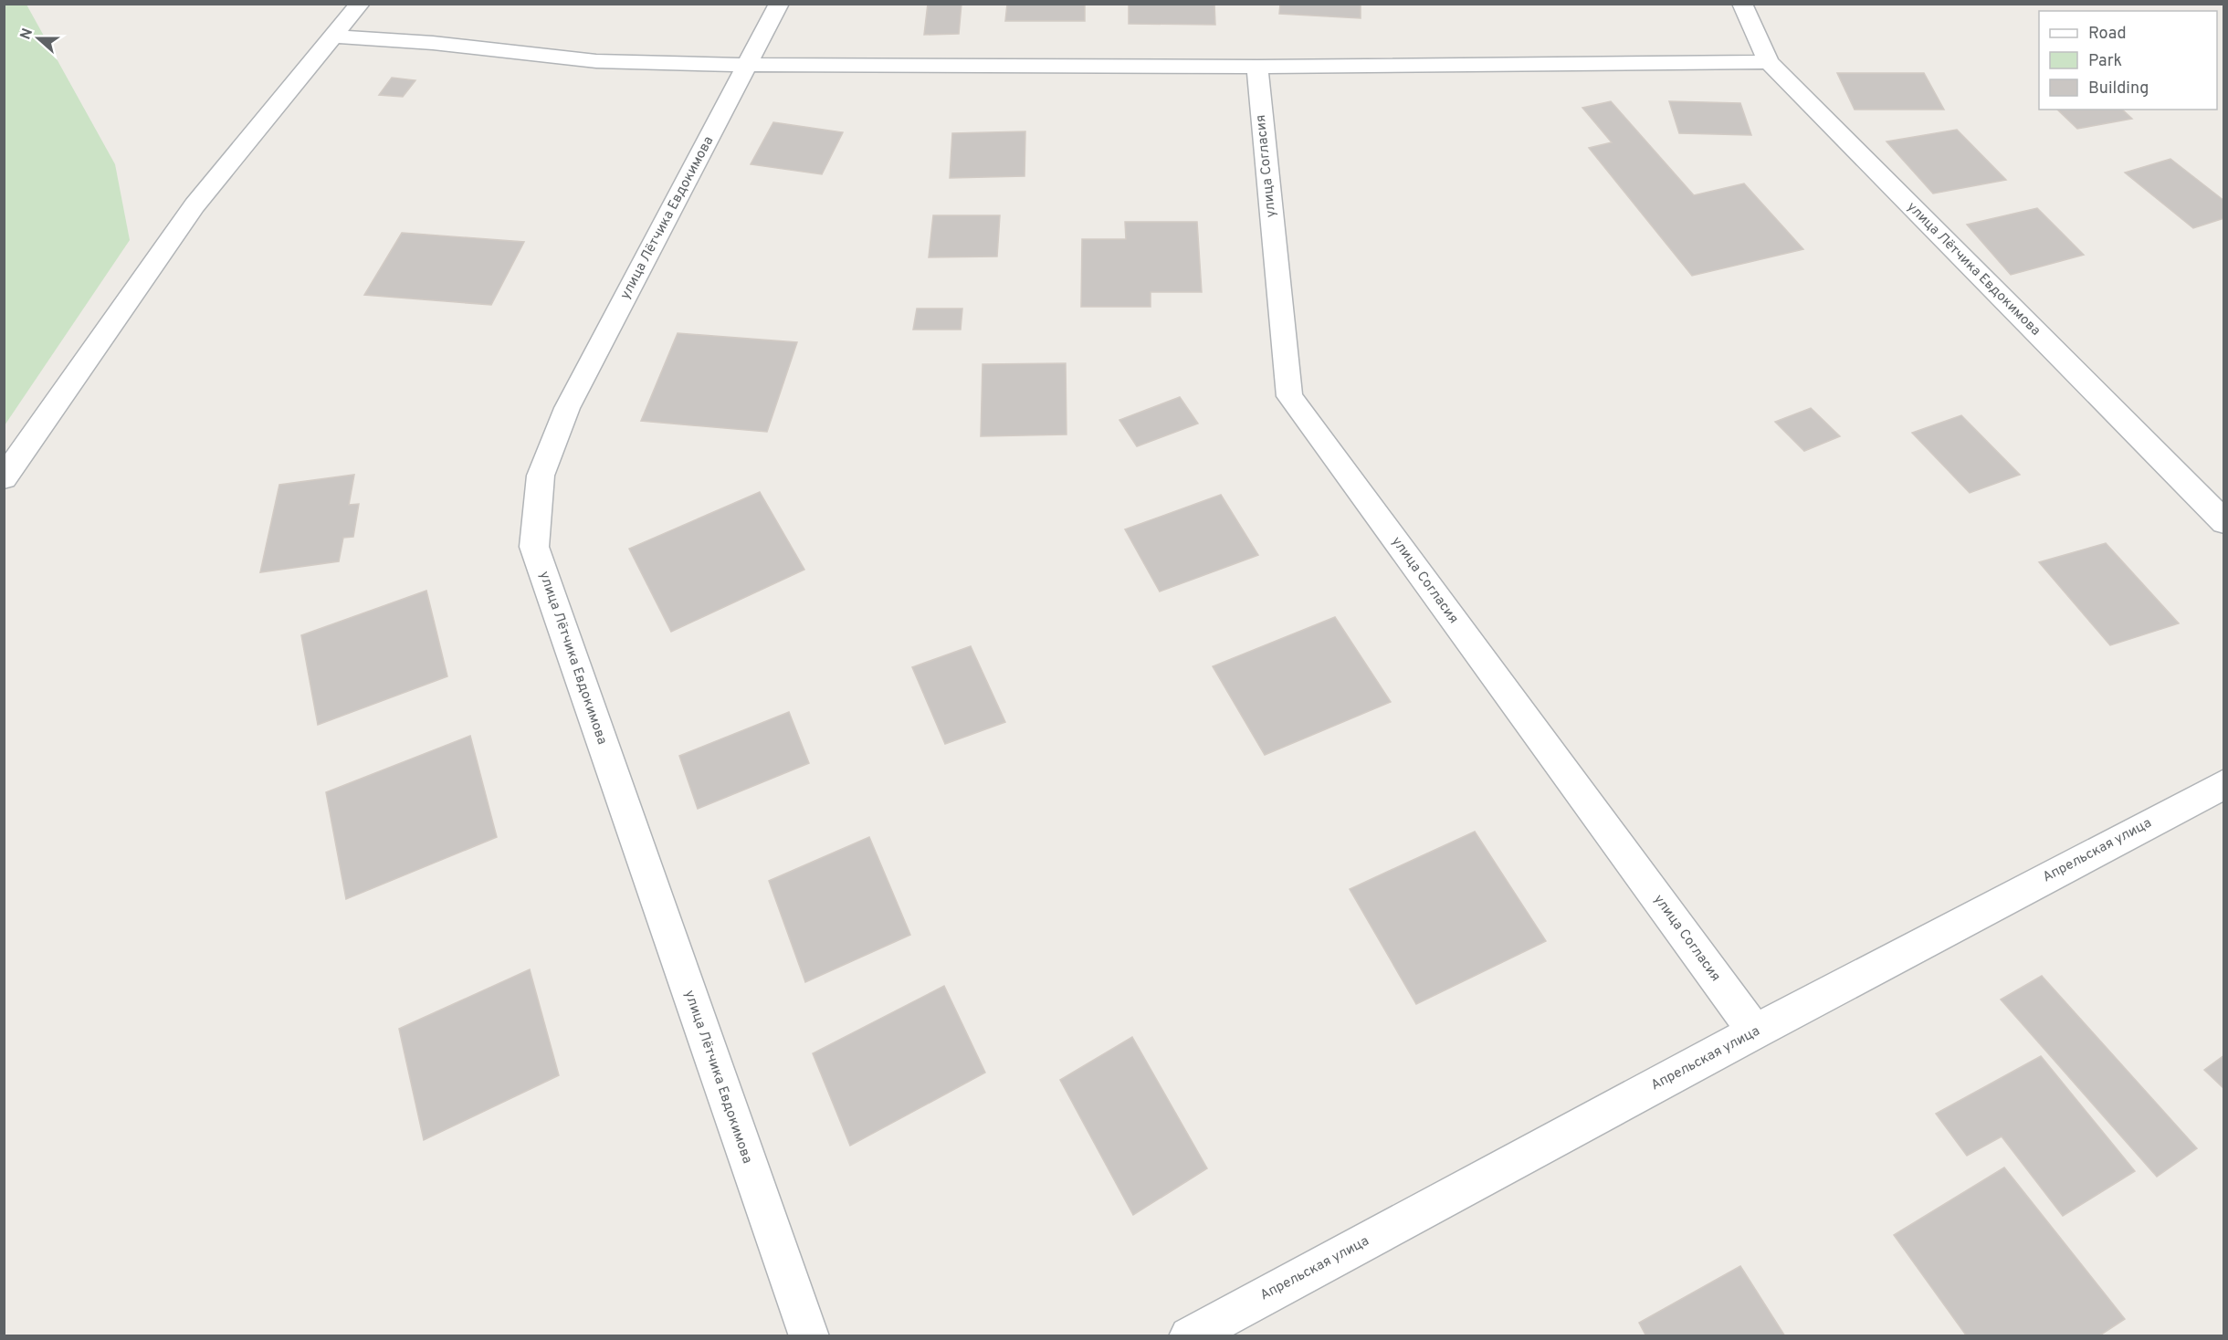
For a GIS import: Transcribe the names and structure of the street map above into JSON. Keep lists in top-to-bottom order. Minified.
{"streets":{"street":["улица Согласия","улица Лётчика Евдокимова","Апрельская улица"]},"crossings":[["улица Согласия","Апрельская улица"]],"legend":["Road","Park","Building"],"north":"left"}
